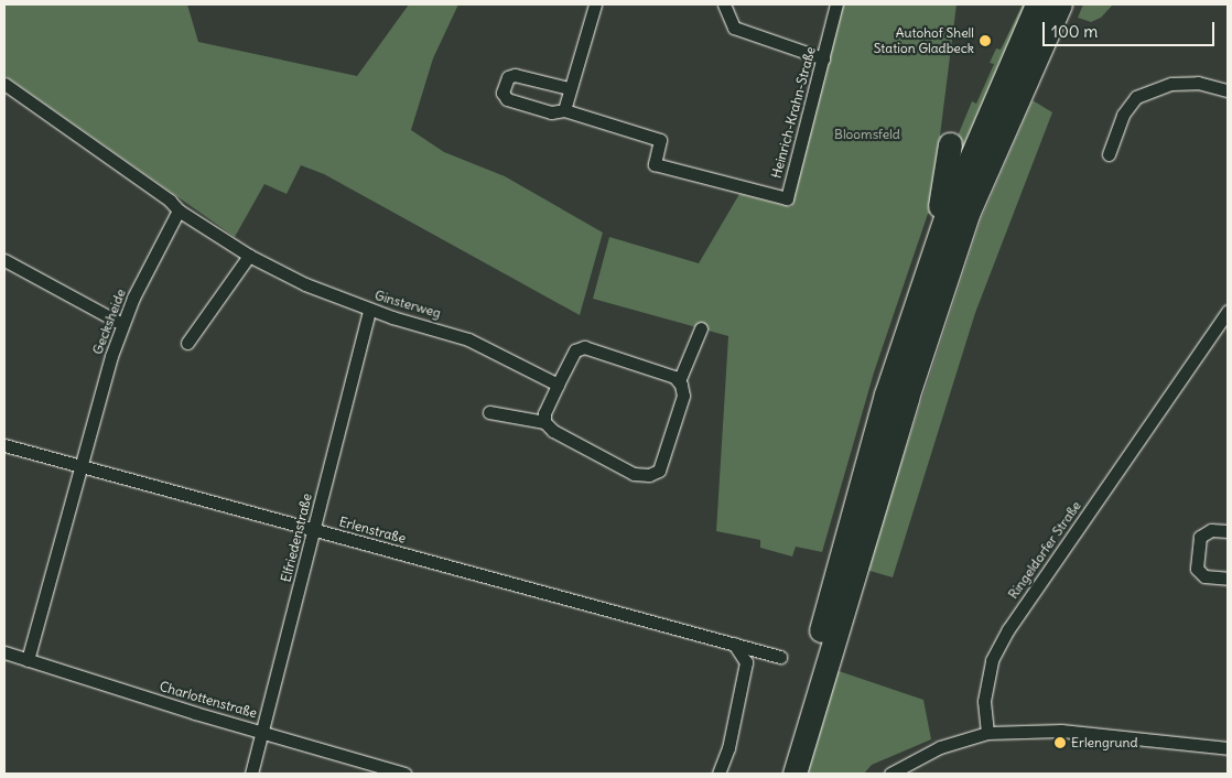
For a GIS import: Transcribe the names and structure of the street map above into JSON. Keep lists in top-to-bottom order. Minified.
{"streets":{"street":["Heinrich-Krahn-Straße","Ginsterweg","Gecksheide","Erlenstraße","Elfriedenstraße","Ringeldorfer Straße","Charlottenstraße"]},"crossings":[["Ginsterweg","Gecksheide"],["Ginsterweg","Elfriedenstraße"],["Gecksheide","Erlenstraße"],["Gecksheide","Charlottenstraße"],["Erlenstraße","Elfriedenstraße"],["Elfriedenstraße","Charlottenstraße"]],"parks":["Bloomsfeld"],"places":["Autohof Shell Station Gladbeck","Erlengrund"],"scale_bar":"100 m"}
